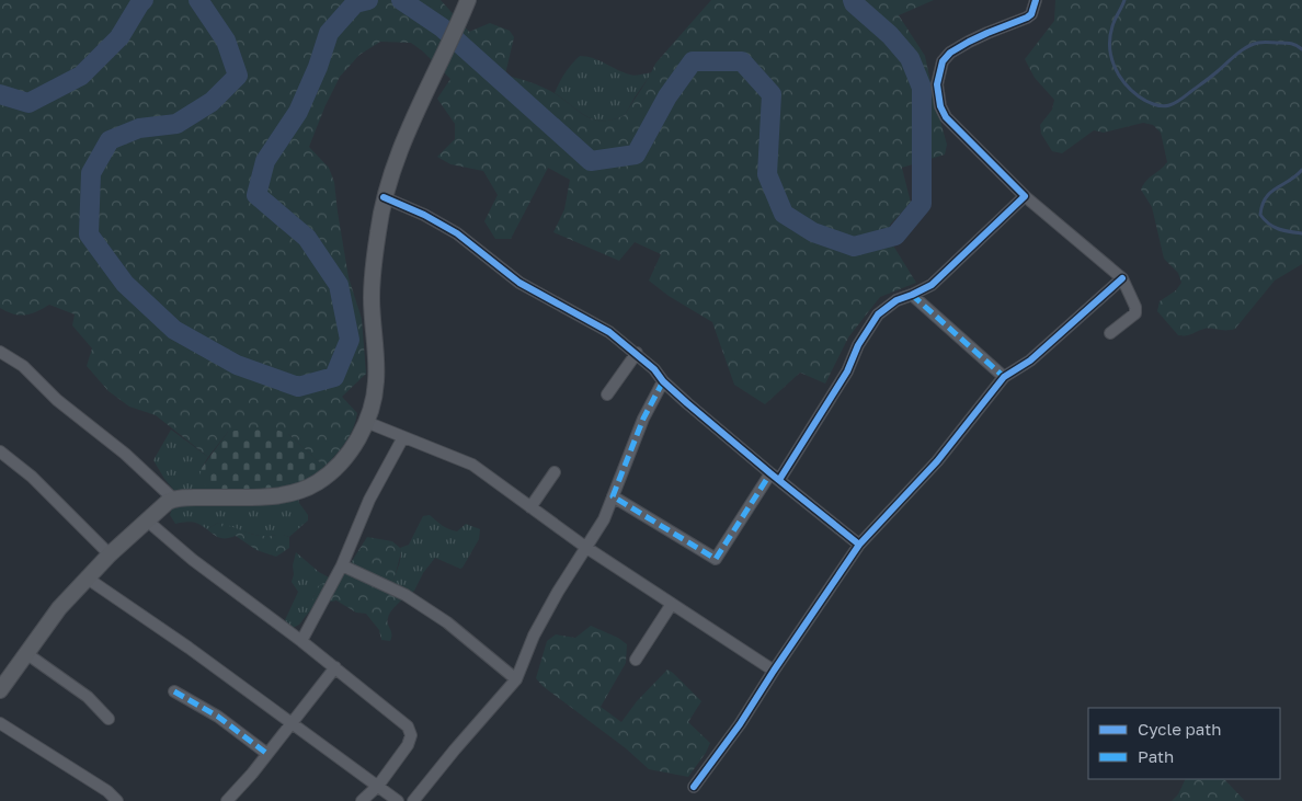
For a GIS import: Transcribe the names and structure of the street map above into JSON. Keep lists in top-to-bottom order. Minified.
{"legend":["Cycle path","Path"]}
